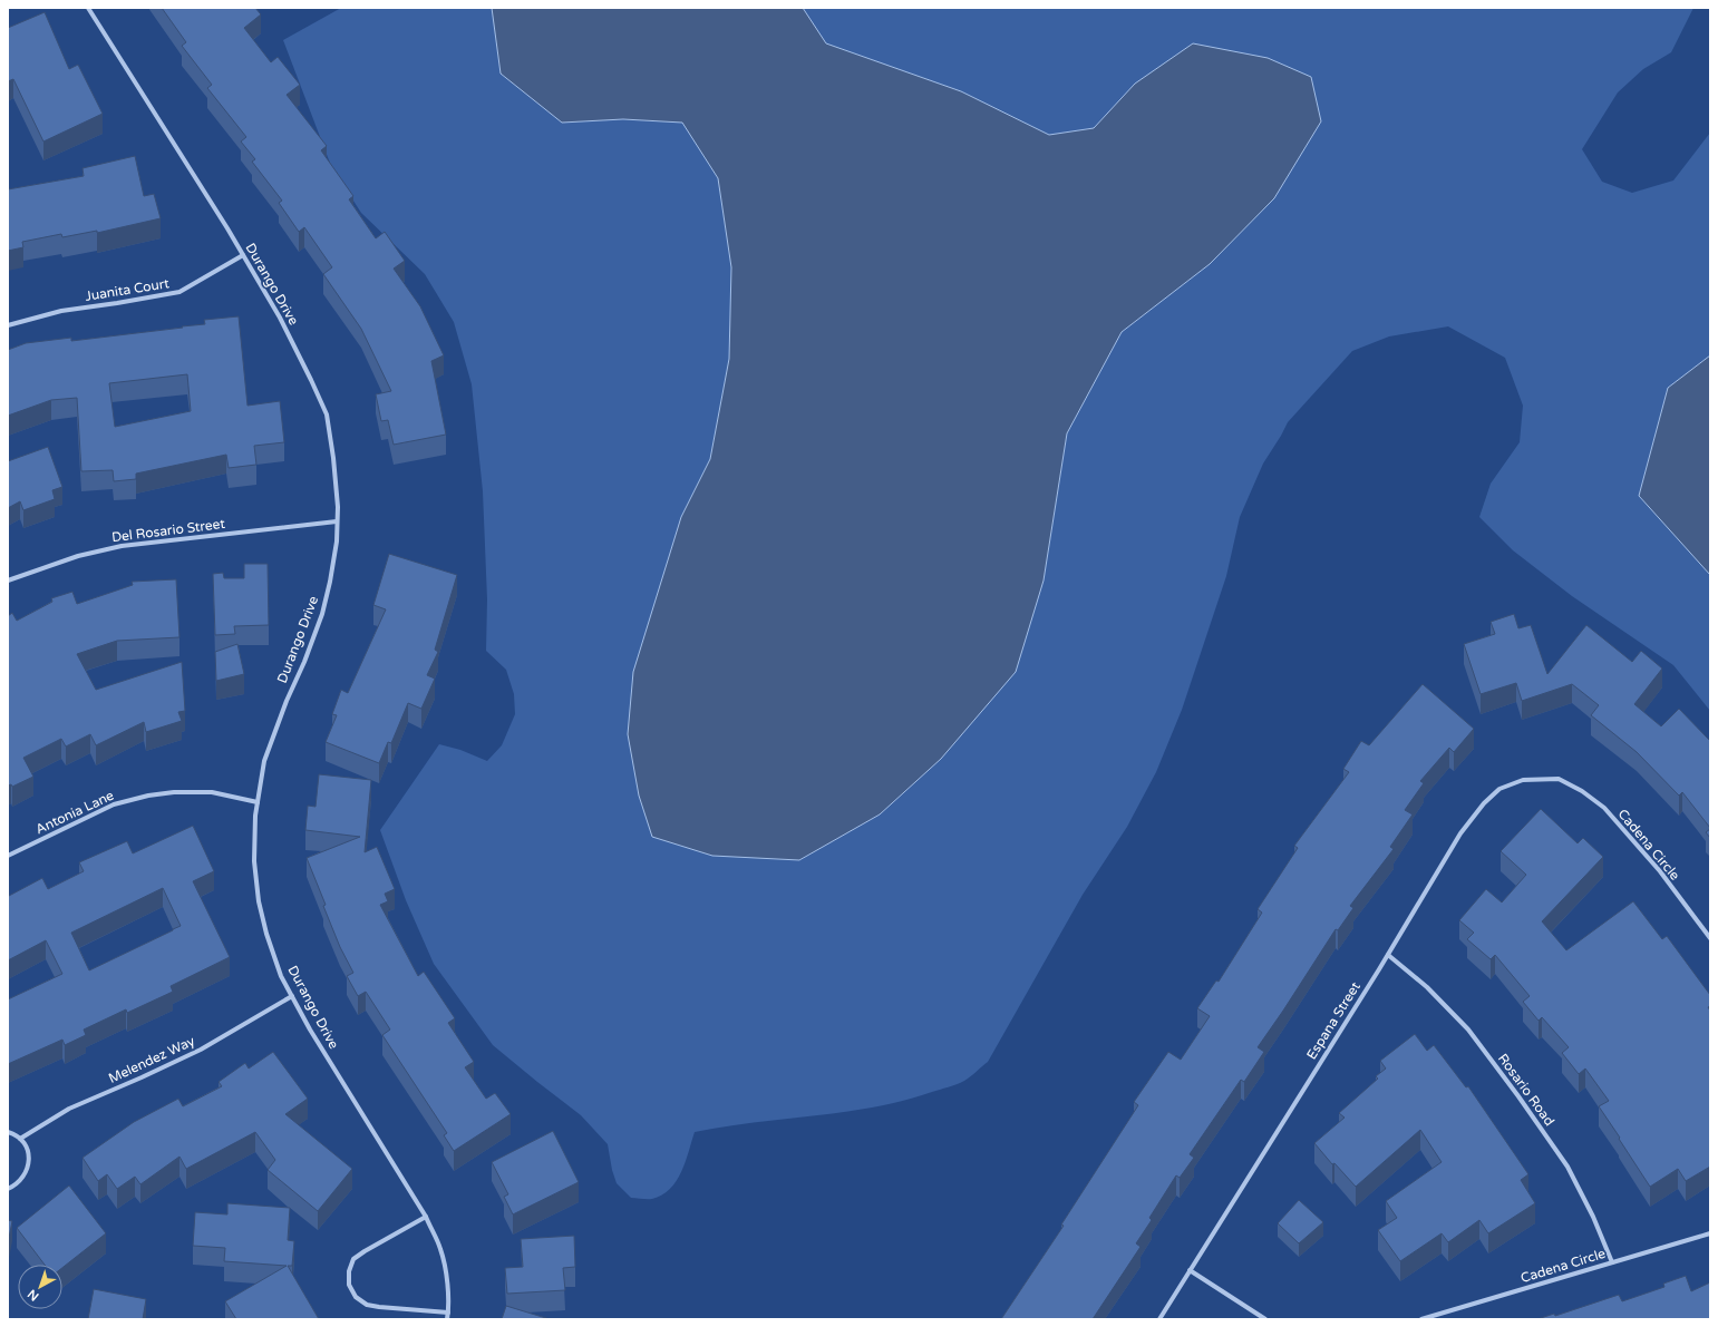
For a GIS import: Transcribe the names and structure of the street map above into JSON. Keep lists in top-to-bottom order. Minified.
{"streets":{"street":["Durango Drive","Juanita Court","Del Rosario Street","Antonia Lane","Cadena Circle","Espana Street","Melendez Way","Rosario Road"]},"crossings":[["Durango Drive","Juanita Court"],["Durango Drive","Del Rosario Street"],["Durango Drive","Antonia Lane"],["Durango Drive","Melendez Way"],["Cadena Circle","Espana Street"],["Cadena Circle","Rosario Road"],["Espana Street","Rosario Road"]],"north":"bottom left"}
